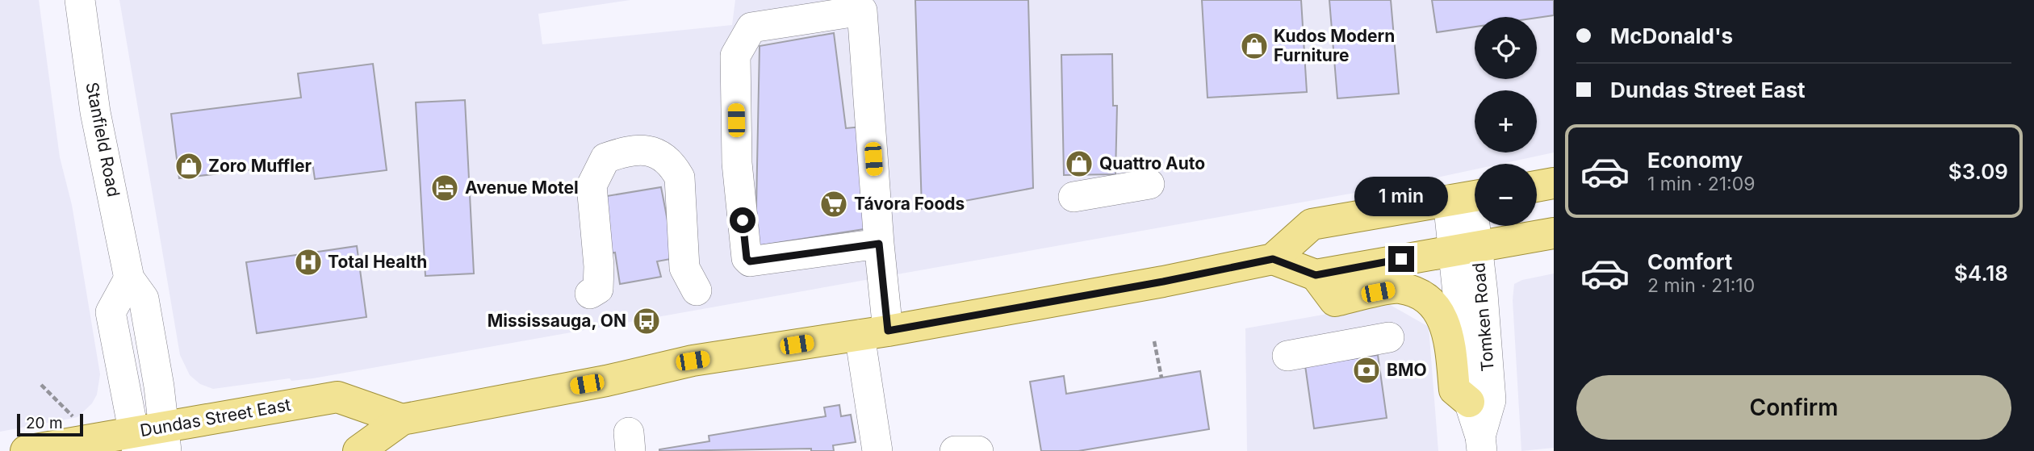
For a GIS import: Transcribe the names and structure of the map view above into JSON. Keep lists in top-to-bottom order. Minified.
{"streets":{"main road":["Dundas Street East"],"street":["Stanfield Road","Tomken Road"]},"crossings":[["Stanfield Road","Dundas Street East"]],"places":{"shop":["Kudos Modern Furniture","Quattro Auto","Zoro Muffler"],"hotel":["Avenue Motel"],"supermarket":["Távora Foods"],"hospital":["Total Health"],"bus stop":["Mississauga, ON"],"bank":["BMO"]},"scale_bar":"20 m","page":{"banner":["McDonald's","Dundas Street East"],"map_buttons":["+","−"],"list":[{"name":"Economy","note":"1 min · 21:09","value":"$3.09"},{"name":"Comfort","note":"2 min · 21:10","value":"$4.18"}],"bubble":"1 min","buttons":"Confirm","scale":"20 m"}}
